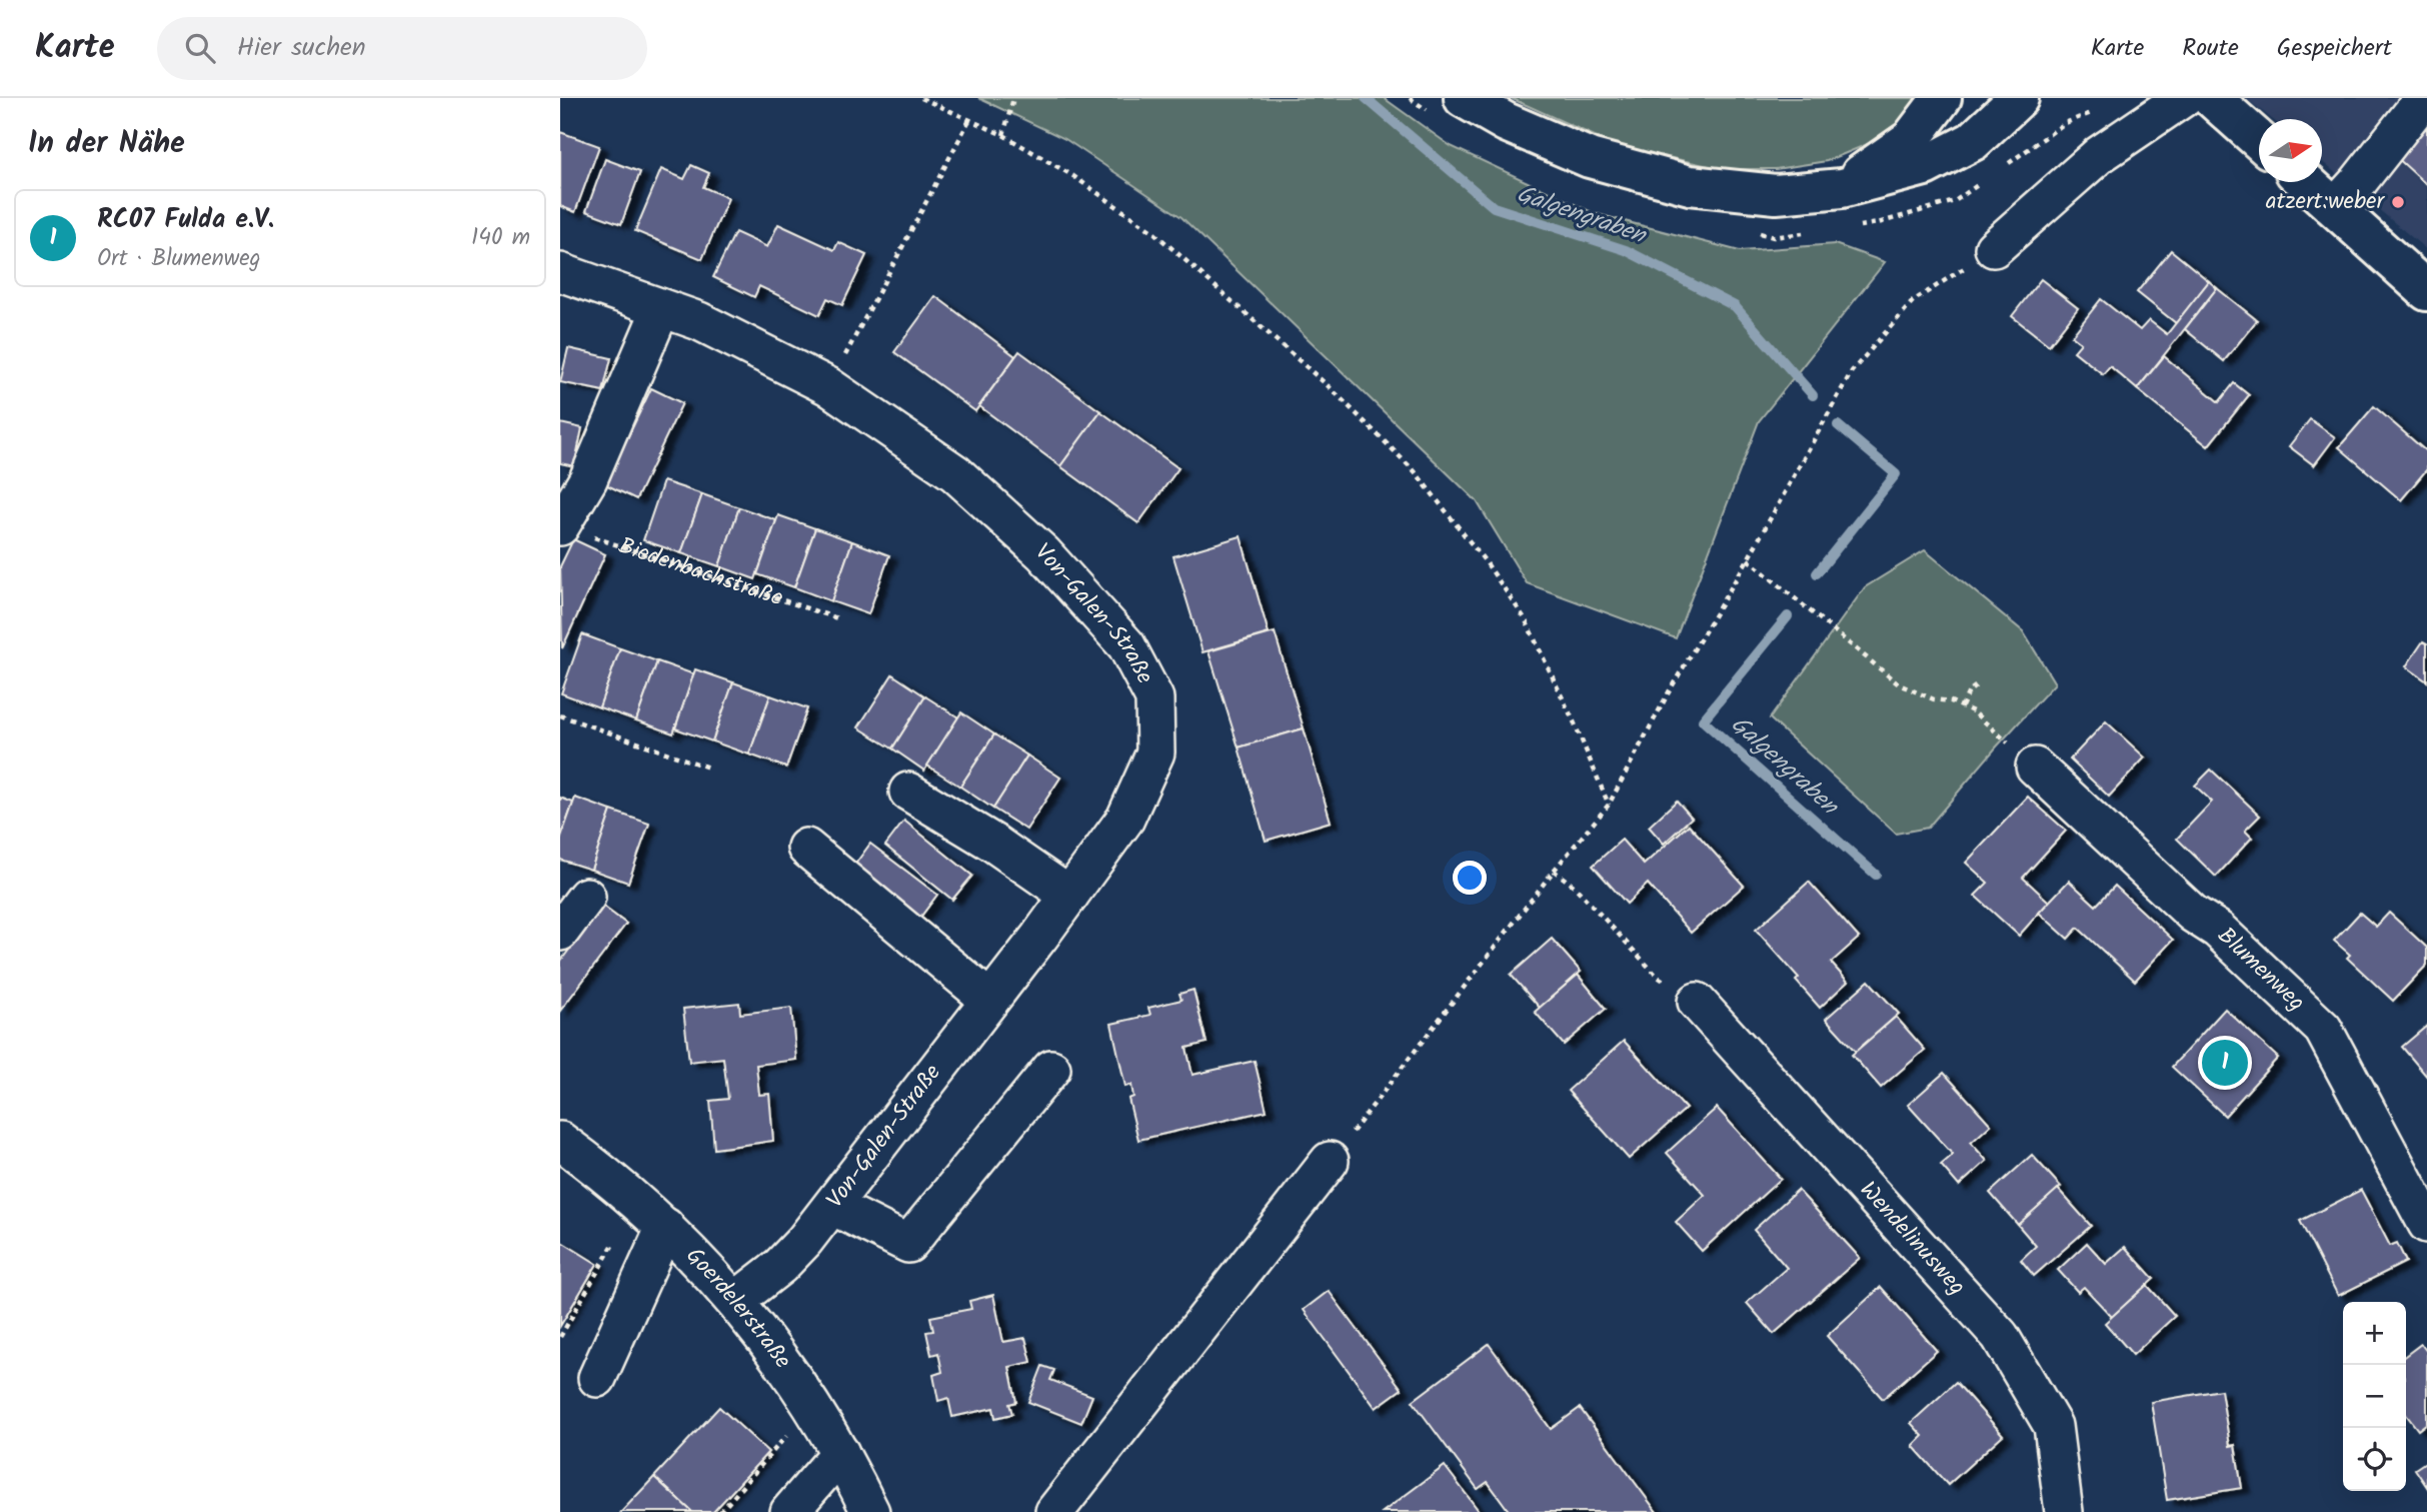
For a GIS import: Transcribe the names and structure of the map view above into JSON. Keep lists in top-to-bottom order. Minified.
{"streets":{"street":["Von-Galen-Straße","Blumenweg","Wendelinusweg","Goerdelerstraße"],"path":["Biedenbachstraße"]},"crossings":[["Von-Galen-Straße","Goerdelerstraße"]],"water":["Galgengraben"],"places":["atzert:weber"],"north":"right","page":{"header":"Karte","search":"Hier suchen","nav":["Karte","Route","Gespeichert"],"heading":"In der Nähe","list":[{"mark":"1","name":"RC07 Fulda e.V.","note":"Ort · Blumenweg","value":"140 m"}],"pins":"1","map_buttons":["+","−"]}}
